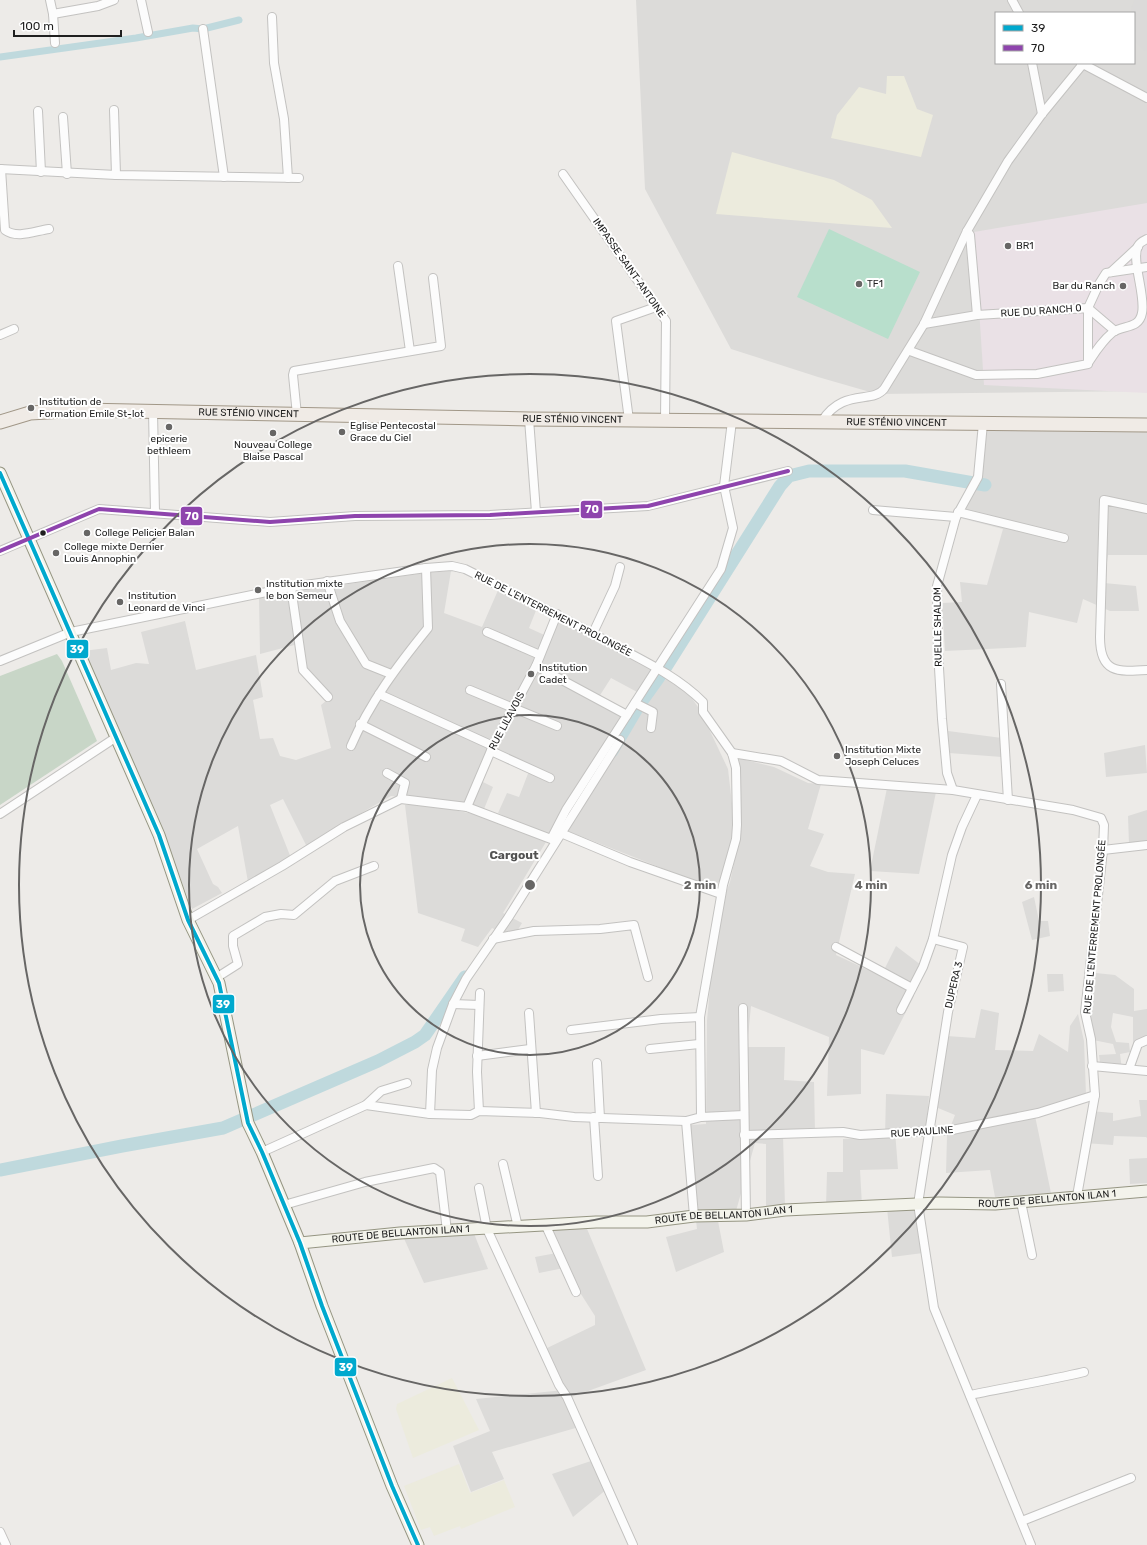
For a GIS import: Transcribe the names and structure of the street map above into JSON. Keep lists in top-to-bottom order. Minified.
{"streets":{"main road":["RUE STÉNIO VINCENT"],"street":["IMPASSE SAINT-ANTOINE","RUE DU RANCH 0","RUE DE L'ENTERREMENT PROLONGÉE","RUELLE SHALOM","RUE LILAVOIS","DUPERA 3","RUE PAULINE","ROUTE DE BELLANTON ILAN 1"]},"crossings":[["IMPASSE SAINT-ANTOINE","RUE STÉNIO VINCENT"],["RUE STÉNIO VINCENT","RUELLE SHALOM"],["RUE DE L'ENTERREMENT PROLONGÉE","RUELLE SHALOM"],["RUE DE L'ENTERREMENT PROLONGÉE","RUE LILAVOIS"],["RUE DE L'ENTERREMENT PROLONGÉE","RUE PAULINE"],["RUE DE L'ENTERREMENT PROLONGÉE","ROUTE DE BELLANTON ILAN 1"],["DUPERA 3","RUE PAULINE"],["DUPERA 3","ROUTE DE BELLANTON ILAN 1"]],"districts":["Cargout"],"places":["BR1","TF1","Bar du Ranch","Institution de Formation Emile St-lot","epicerie bethleem","Eglise Pentecostal Grace du Ciel","Nouveau College Blaise Pascal","College Pelicier Balan","College mixte Dernier Louis Annophin","Institution mixte le bon Semeur","Institution Leonard de Vinci","Institution Cadet","Institution Mixte Joseph Celuces"],"lines":["transit line 70","transit line 39"],"legend":["39","70"],"scale_bar":"100 m","rings":["2 min","4 min","6 min"]}
